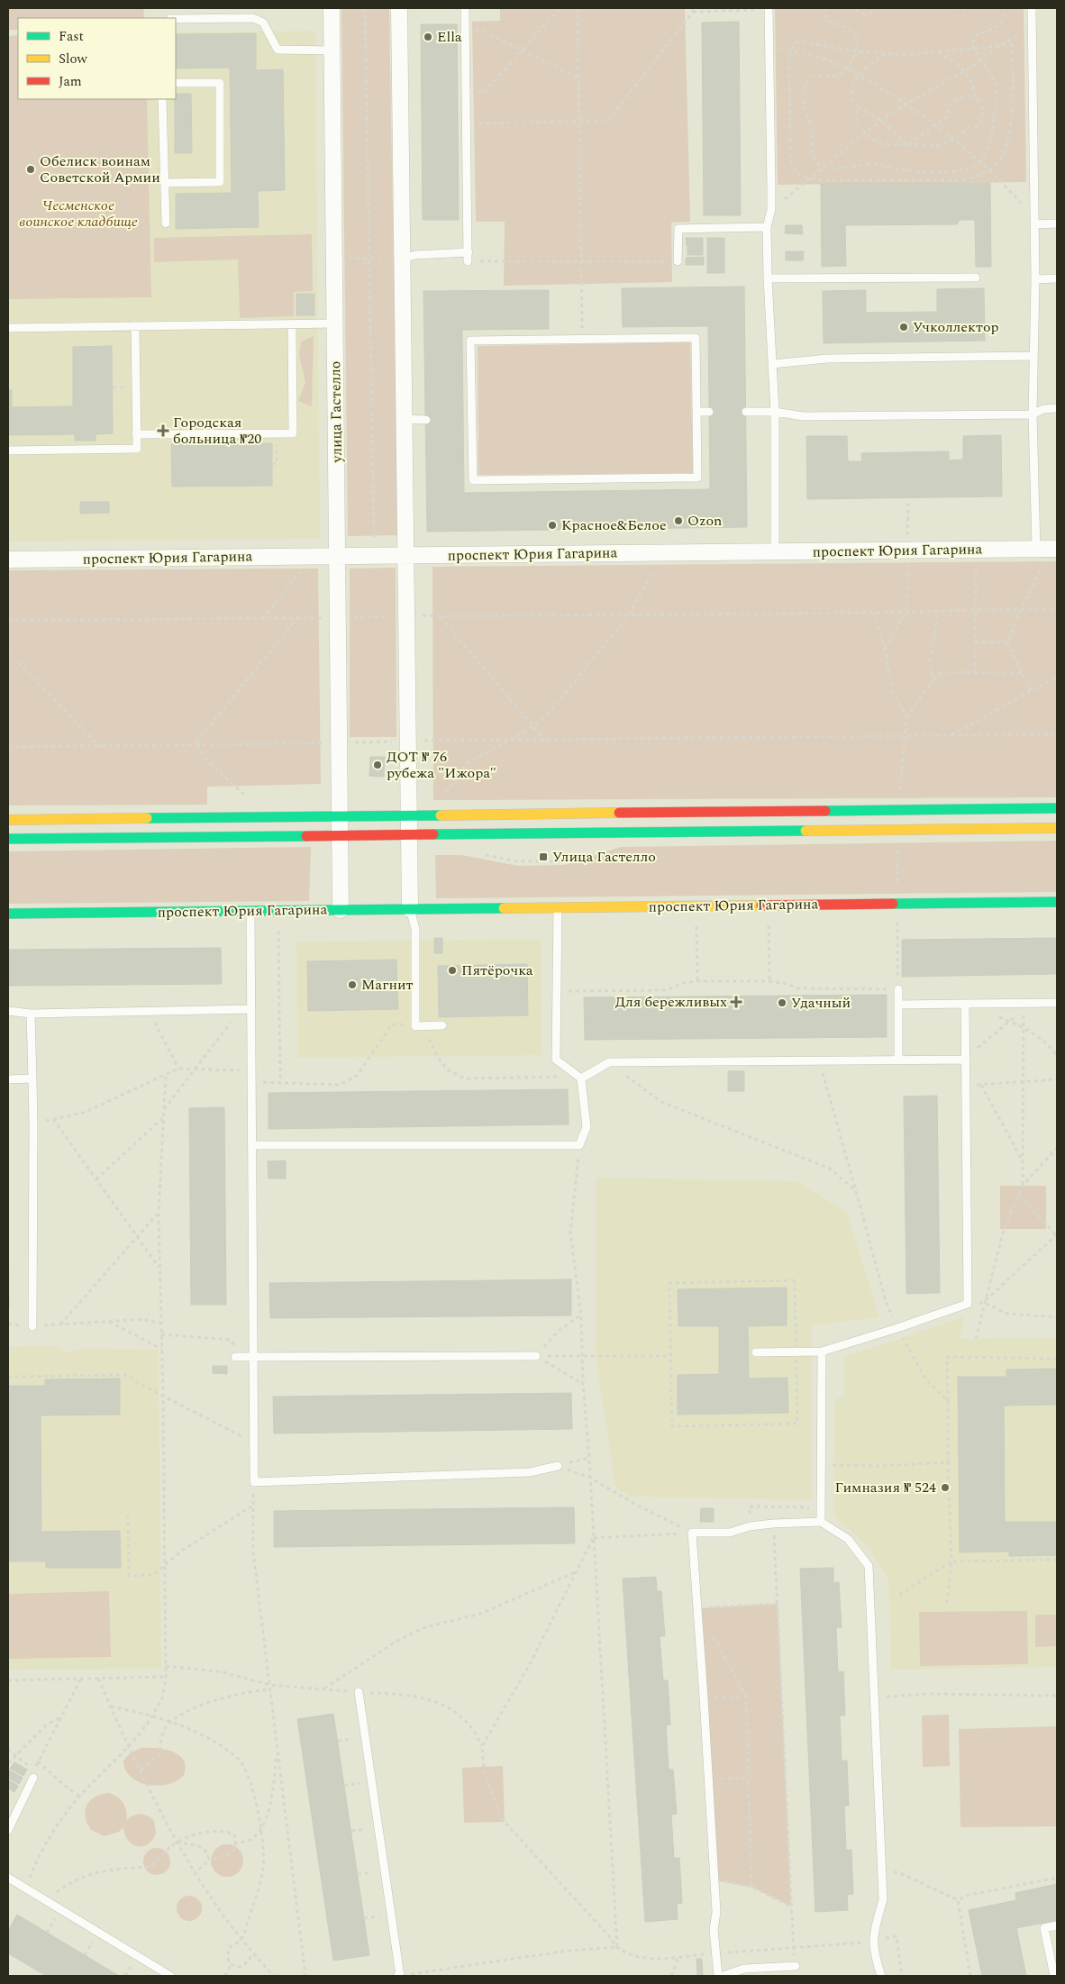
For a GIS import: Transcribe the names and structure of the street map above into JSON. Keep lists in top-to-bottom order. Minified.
{"streets":{"main road":["проспект Юрия Гагарина"],"street":["улица Гастелло"]},"crossings":[["улица Гастелло","проспект Юрия Гагарина"]],"parks":["Чесменское воинское кладбище"],"places":{"other":["Ella","Обелиск воинам Советской Армии","Учколлектор","Ozon","Красное&Белое","ДОТ № 76 рубежа \"Ижора\"","Пятёрочка","Магнит","Удачный","Гимназия № 524"],"health":["Городская больница №20","Для бережливых"],"transit":["Улица Гастелло"]},"legend":["Fast","Slow","Jam"]}
